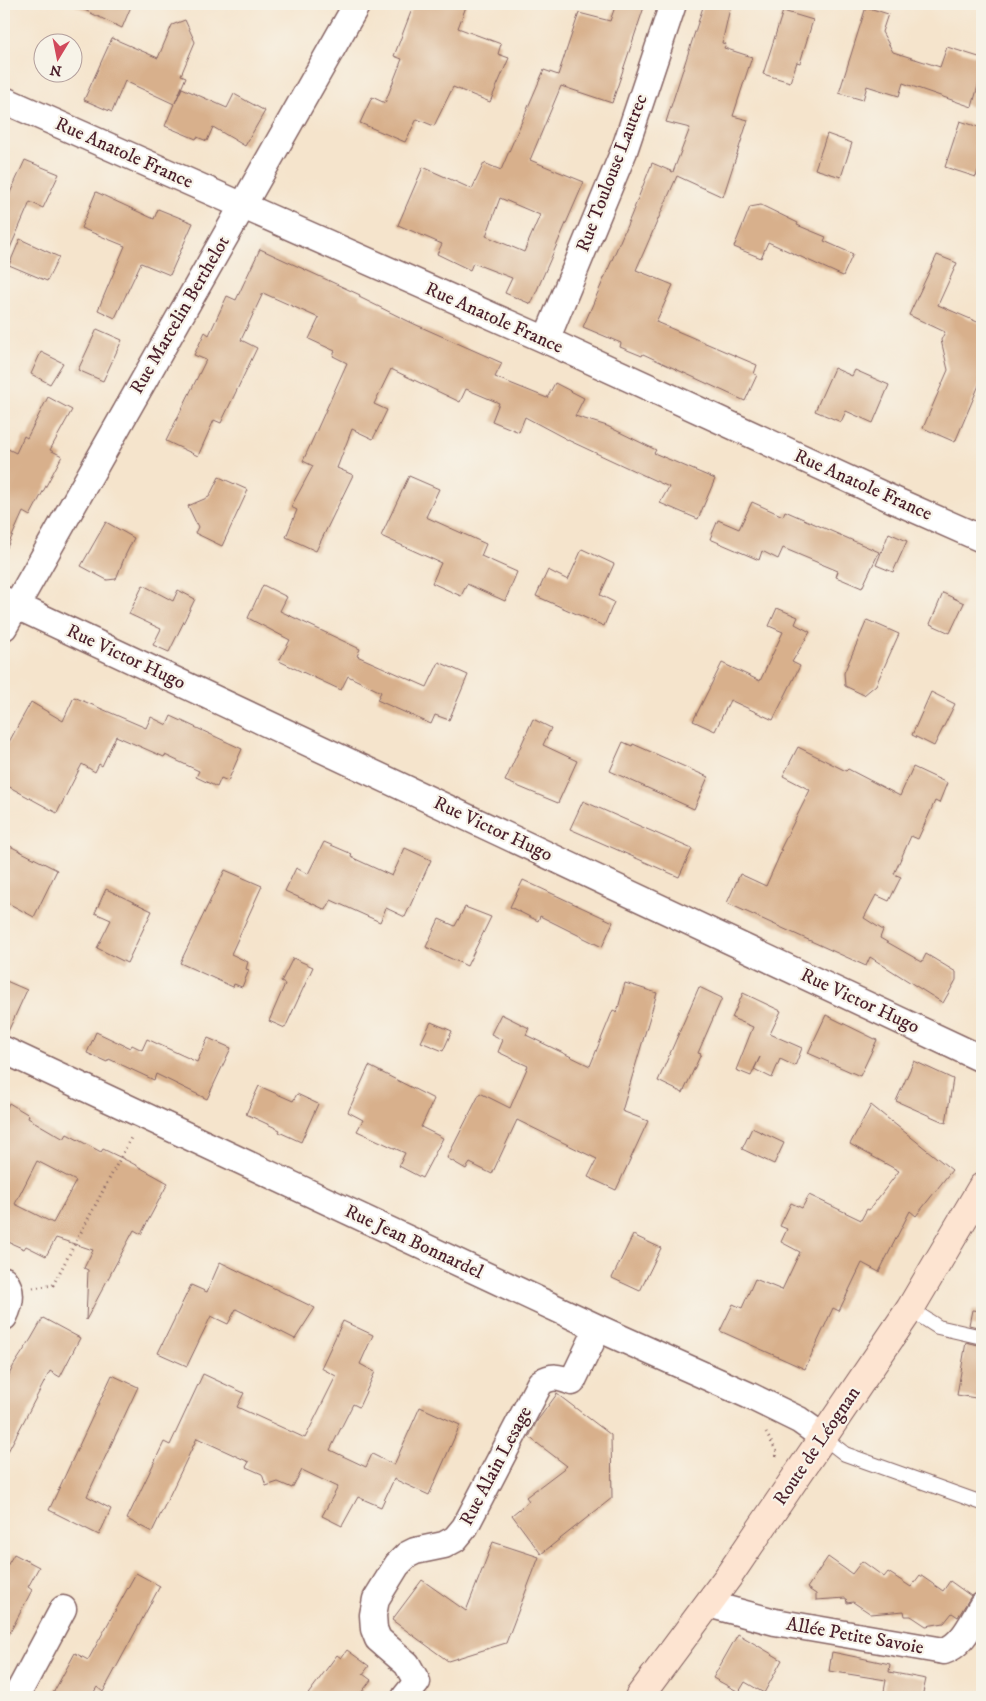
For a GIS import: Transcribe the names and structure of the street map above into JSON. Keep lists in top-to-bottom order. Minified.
{"streets":{"main road":["Route de Léognan"],"street":["Rue Anatole France","Rue Toulouse Lautrec","Rue Marcelin Berthelot","Rue Victor Hugo","Rue Jean Bonnardel","Rue Alain Lesage","Allée Petite Savoie"]},"crossings":[["Rue Anatole France","Rue Toulouse Lautrec"],["Rue Anatole France","Rue Marcelin Berthelot"],["Rue Marcelin Berthelot","Rue Victor Hugo"],["Rue Jean Bonnardel","Route de Léognan"],["Rue Jean Bonnardel","Rue Alain Lesage"],["Route de Léognan","Allée Petite Savoie"]],"north":"bottom"}
